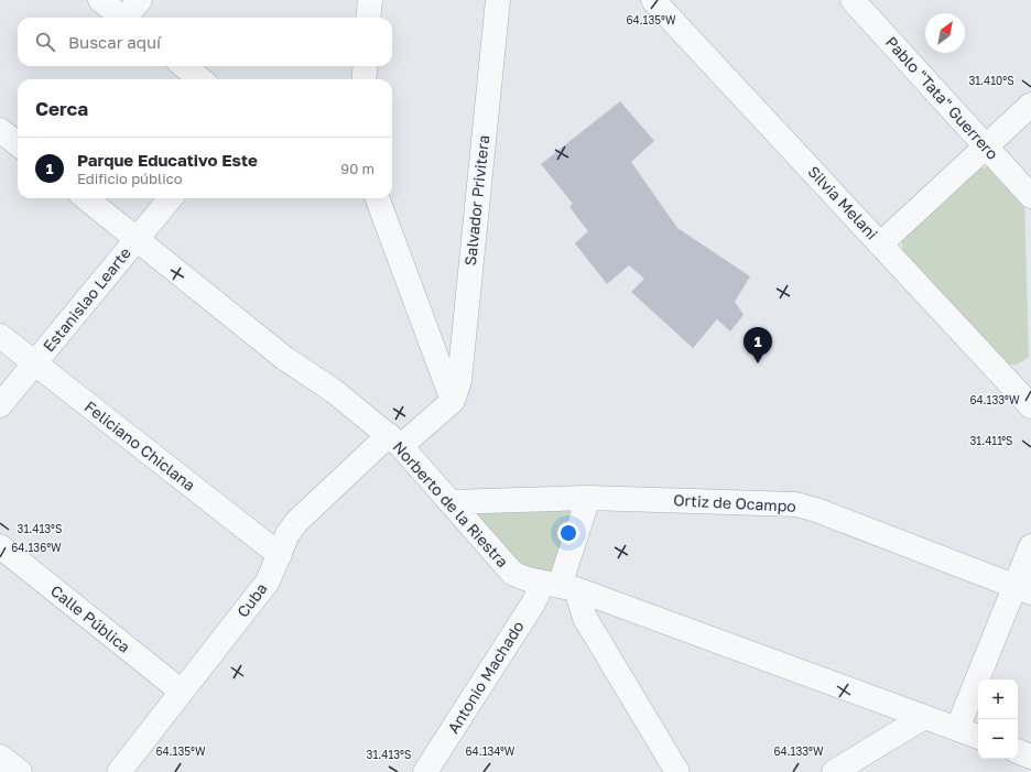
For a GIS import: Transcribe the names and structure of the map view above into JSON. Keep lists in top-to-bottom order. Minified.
{"streets":{"street":["Pablo \"Tata\" Guerrero","Salvador Privitera","Silvia Melani","Estanislao Learte","Feliciano Chiclana","Ortiz de Ocampo","Norberto de la Riestra","Cuba","Calle Pública","Antonio Machado"]},"crossings":[["Salvador Privitera","Cuba"],["Estanislao Learte","Feliciano Chiclana"],["Estanislao Learte","Norberto de la Riestra"],["Feliciano Chiclana","Cuba"],["Ortiz de Ocampo","Norberto de la Riestra"],["Ortiz de Ocampo","Antonio Machado"],["Norberto de la Riestra","Cuba"],["Norberto de la Riestra","Antonio Machado"],["Cuba","Calle Pública"]],"north":"top right","page":{"search":"Buscar aquí","heading":"Cerca","list":[{"mark":"1","name":"Parque Educativo Este","note":"Edificio público","value":"90 m"}],"pins":"1","map_buttons":["+","−"]},"coordinates":["64.135°W","31.410°S","64.133°W","31.411°S","31.413°S","64.136°W","64.134°W"]}
